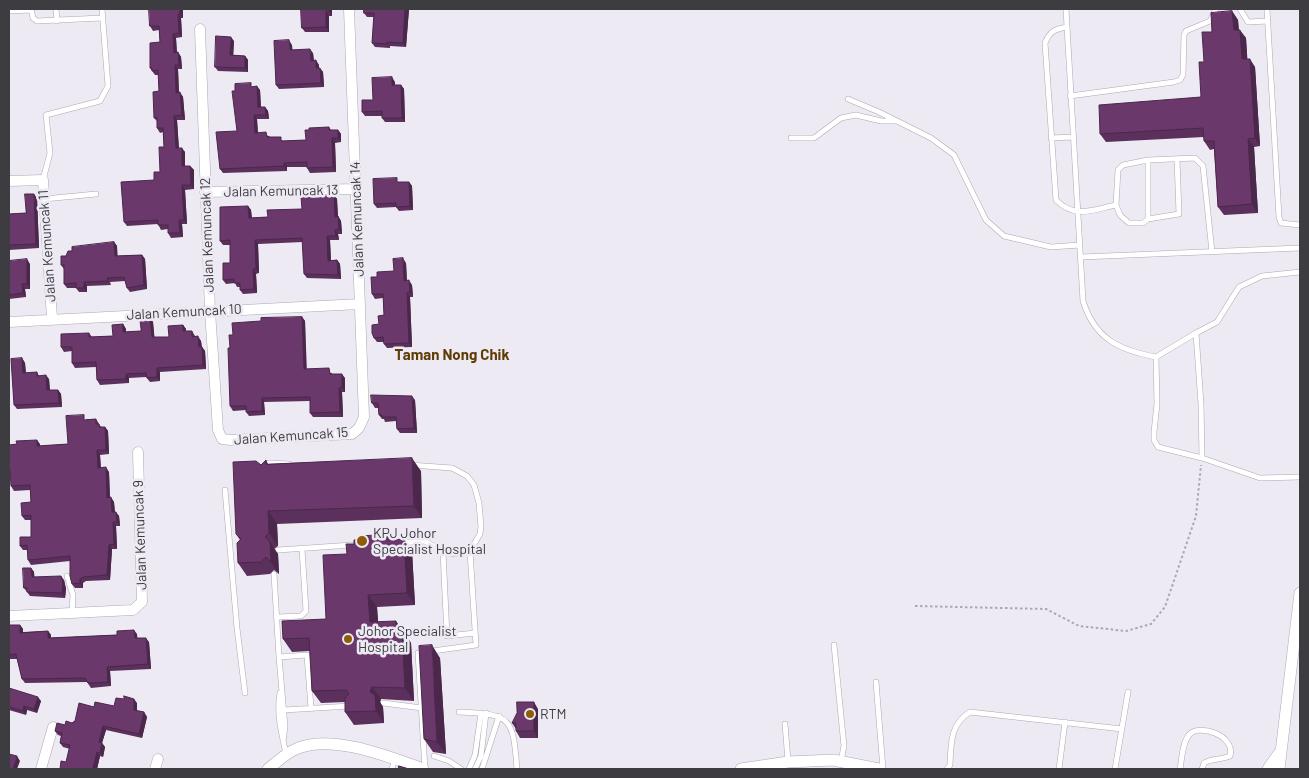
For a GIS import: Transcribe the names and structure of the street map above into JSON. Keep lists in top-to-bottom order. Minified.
{"streets":{"street":["Jalan Kemuncak 13","Jalan Kemuncak 14","Jalan Kemuncak 12","Jalan Kemuncak 11","Jalan Kemuncak 10","Jalan Kemuncak 15","Jalan Kemuncak 9"]},"crossings":[["Jalan Kemuncak 13","Jalan Kemuncak 14"],["Jalan Kemuncak 13","Jalan Kemuncak 12"],["Jalan Kemuncak 14","Jalan Kemuncak 10"],["Jalan Kemuncak 14","Jalan Kemuncak 15"],["Jalan Kemuncak 12","Jalan Kemuncak 10"],["Jalan Kemuncak 12","Jalan Kemuncak 15"],["Jalan Kemuncak 11","Jalan Kemuncak 10"]],"districts":["Taman Nong Chik"],"places":["KPJ Johor Specialist Hospital","Johor Specialist Hospital","RTM"]}
